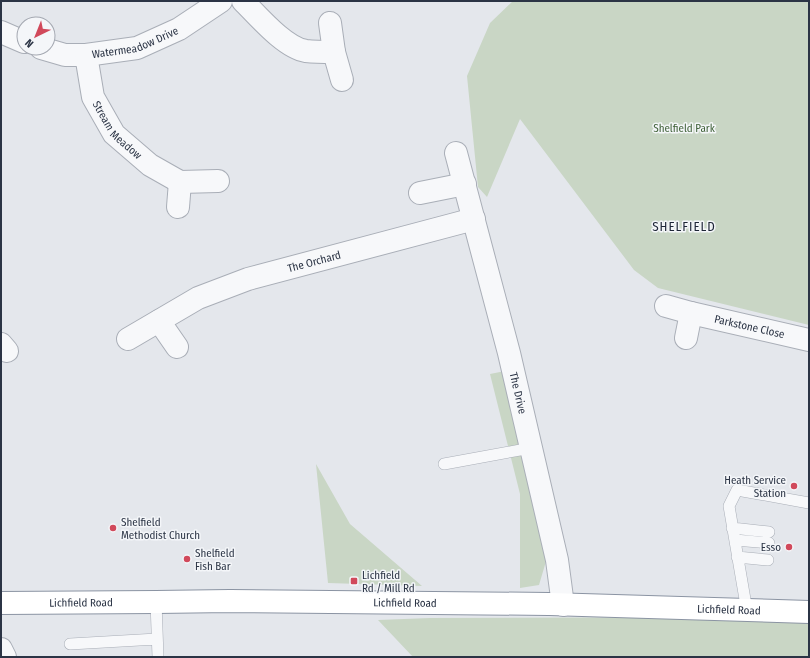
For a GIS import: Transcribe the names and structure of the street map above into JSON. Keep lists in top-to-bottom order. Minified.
{"streets":{"highway":["Lichfield Road"],"street":["Watermeadow Drive","Stream Meadow","The Orchard","Parkstone Close","The Drive"]},"crossings":[["Watermeadow Drive","Stream Meadow"],["The Orchard","The Drive"],["The Drive","Lichfield Road"]],"districts":["SHELFIELD"],"parks":["Shelfield Park"],"places":{"other":["Heath Service Station","Shelfield Methodist Church","Esso","Shelfield Fish Bar"],"transit":["Lichfield Rd / Mill Rd"]},"north":"bottom left"}
